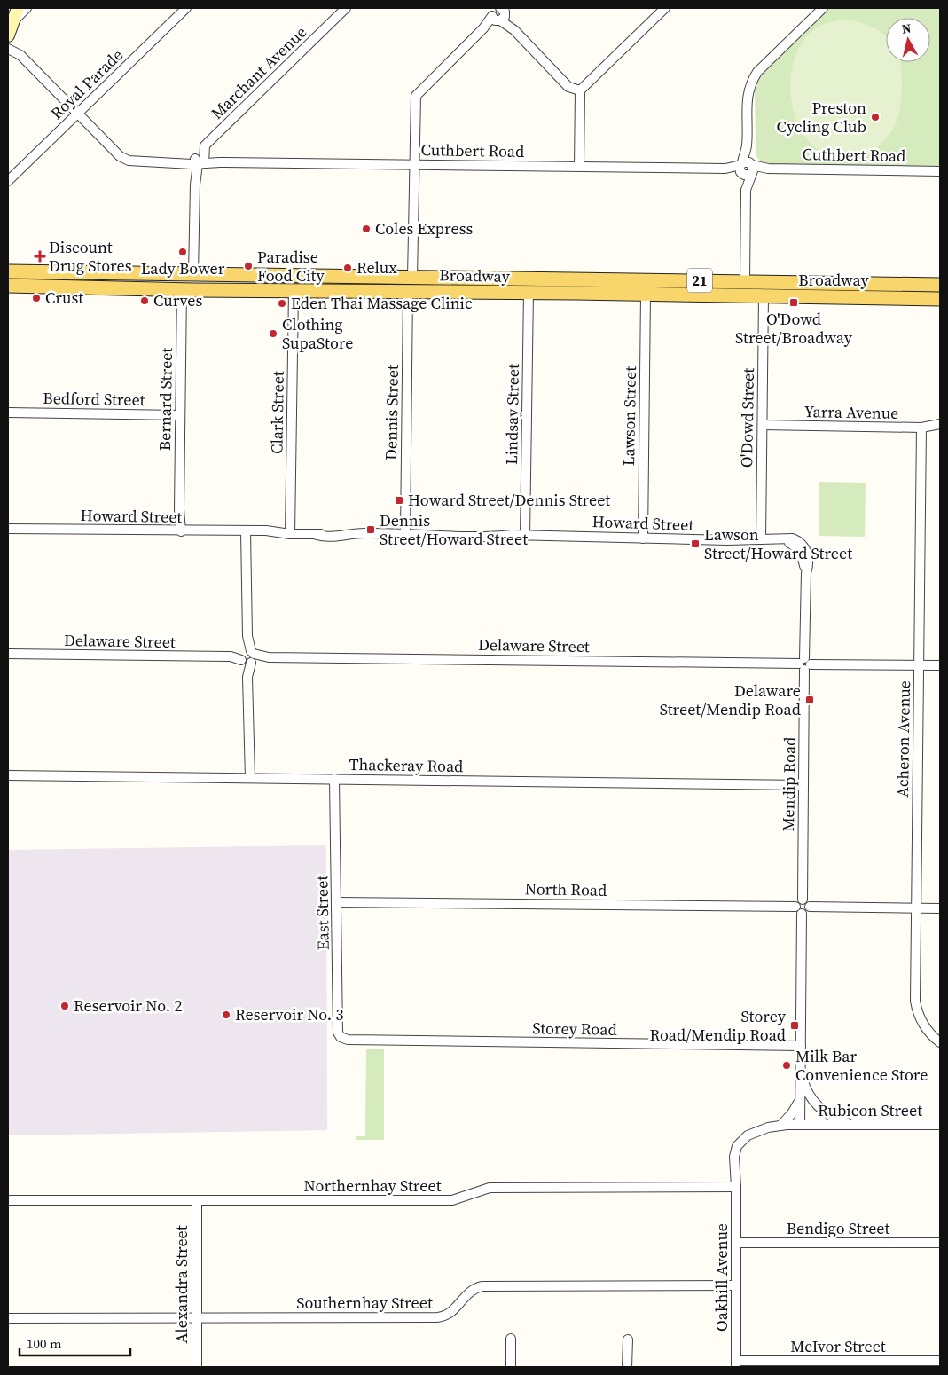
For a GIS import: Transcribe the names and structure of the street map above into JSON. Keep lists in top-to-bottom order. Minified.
{"streets":{"main road":["Broadway","21"],"street":["Marchant Avenue","Royal Parade","Cuthbert Road","Bedford Street","Bernard Street","Clark Street","Dennis Street","Yarra Avenue","Lindsay Street","Lawson Street","O'Dowd Street","Howard Street","Delaware Street","Acheron Avenue","Thackeray Road","Mendip Road","North Road","East Street","Storey Road","Rubicon Street","Northernhay Street","Bendigo Street","Oakhill Avenue","Alexandra Street","Southernhay Street","McIvor Street"]},"crossings":[["Marchant Avenue","Cuthbert Road"],["Royal Parade","Cuthbert Road"],["Broadway","Bernard Street"],["Broadway","Clark Street"],["Broadway","Dennis Street"],["Broadway","Lindsay Street"],["Broadway","Lawson Street"],["Broadway","O'Dowd Street"],["Bedford Street","Bernard Street"],["Bernard Street","Howard Street"],["Clark Street","Howard Street"],["Dennis Street","Howard Street"],["Yarra Avenue","O'Dowd Street"],["Yarra Avenue","Acheron Avenue"],["Lindsay Street","Howard Street"],["Lawson Street","Howard Street"],["O'Dowd Street","Howard Street"],["Howard Street","Mendip Road"],["Delaware Street","Acheron Avenue"],["Delaware Street","Mendip Road"],["Thackeray Road","Mendip Road"],["Thackeray Road","East Street"],["North Road","East Street"],["East Street","Storey Road"],["Rubicon Street","Oakhill Avenue"],["Northernhay Street","Oakhill Avenue"],["Northernhay Street","Alexandra Street"],["Bendigo Street","Oakhill Avenue"],["Oakhill Avenue","Southernhay Street"],["Oakhill Avenue","McIvor Street"],["Alexandra Street","Southernhay Street"]],"places":{"other":["Preston Cycling Club","Coles Express","Lady Bower","Paradise Food City","Relux","Crust","Curves","Eden Thai Massage Clinic","Clothing SupaStore","Reservoir No. 2","Reservoir No. 3","Milk Bar Convenience Store"],"health":["Discount Drug Stores"],"transit":["O'Dowd Street/Broadway","Howard Street/Dennis Street","Dennis Street/Howard Street","Lawson Street/Howard Street","Delaware Street/Mendip Road","Storey Road/Mendip Road"]},"scale_bar":"100 m","north":"top"}
